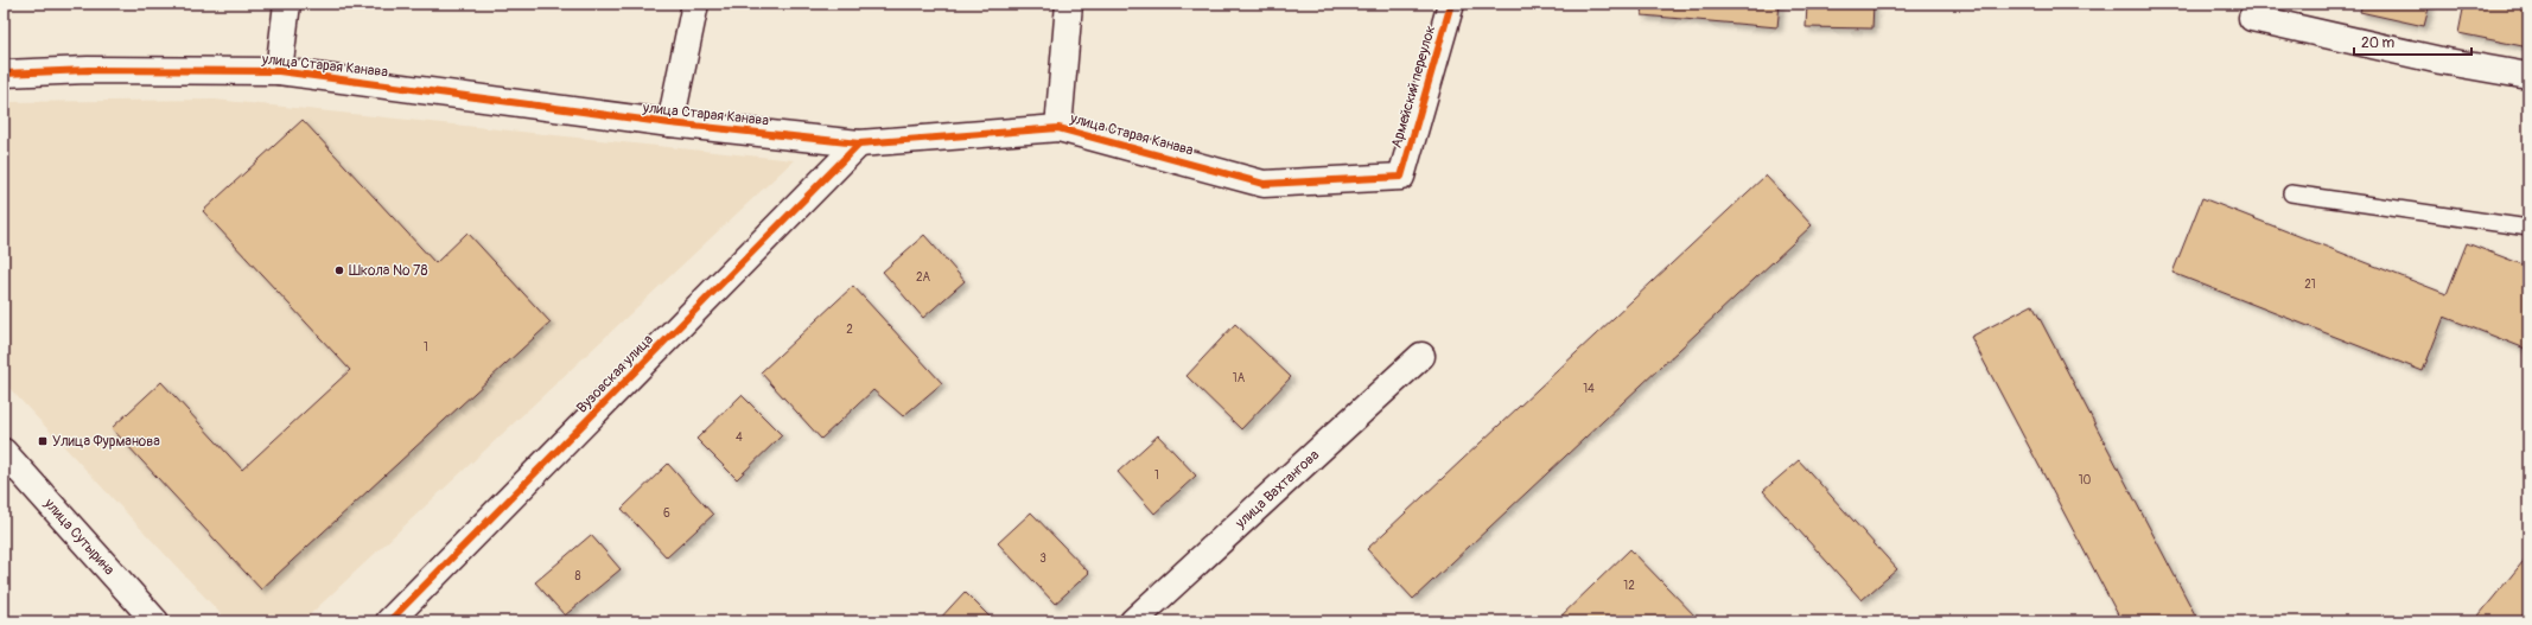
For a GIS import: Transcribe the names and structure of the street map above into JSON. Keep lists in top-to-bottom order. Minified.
{"streets":{"street":["улица Старая Канава","Армейский переулок","Вузовская улица","улица Вахтангова","улица Сутырина"]},"crossings":[["улица Старая Канава","Армейский переулок"],["улица Старая Канава","Вузовская улица"]],"places":{"other":["Школа № 78"],"transit":["Улица Фурманова"]},"house_numbers":["2А","21","2","1","1А","14","4","1","10","6","3","8","12"],"scale_bar":"20 m"}
